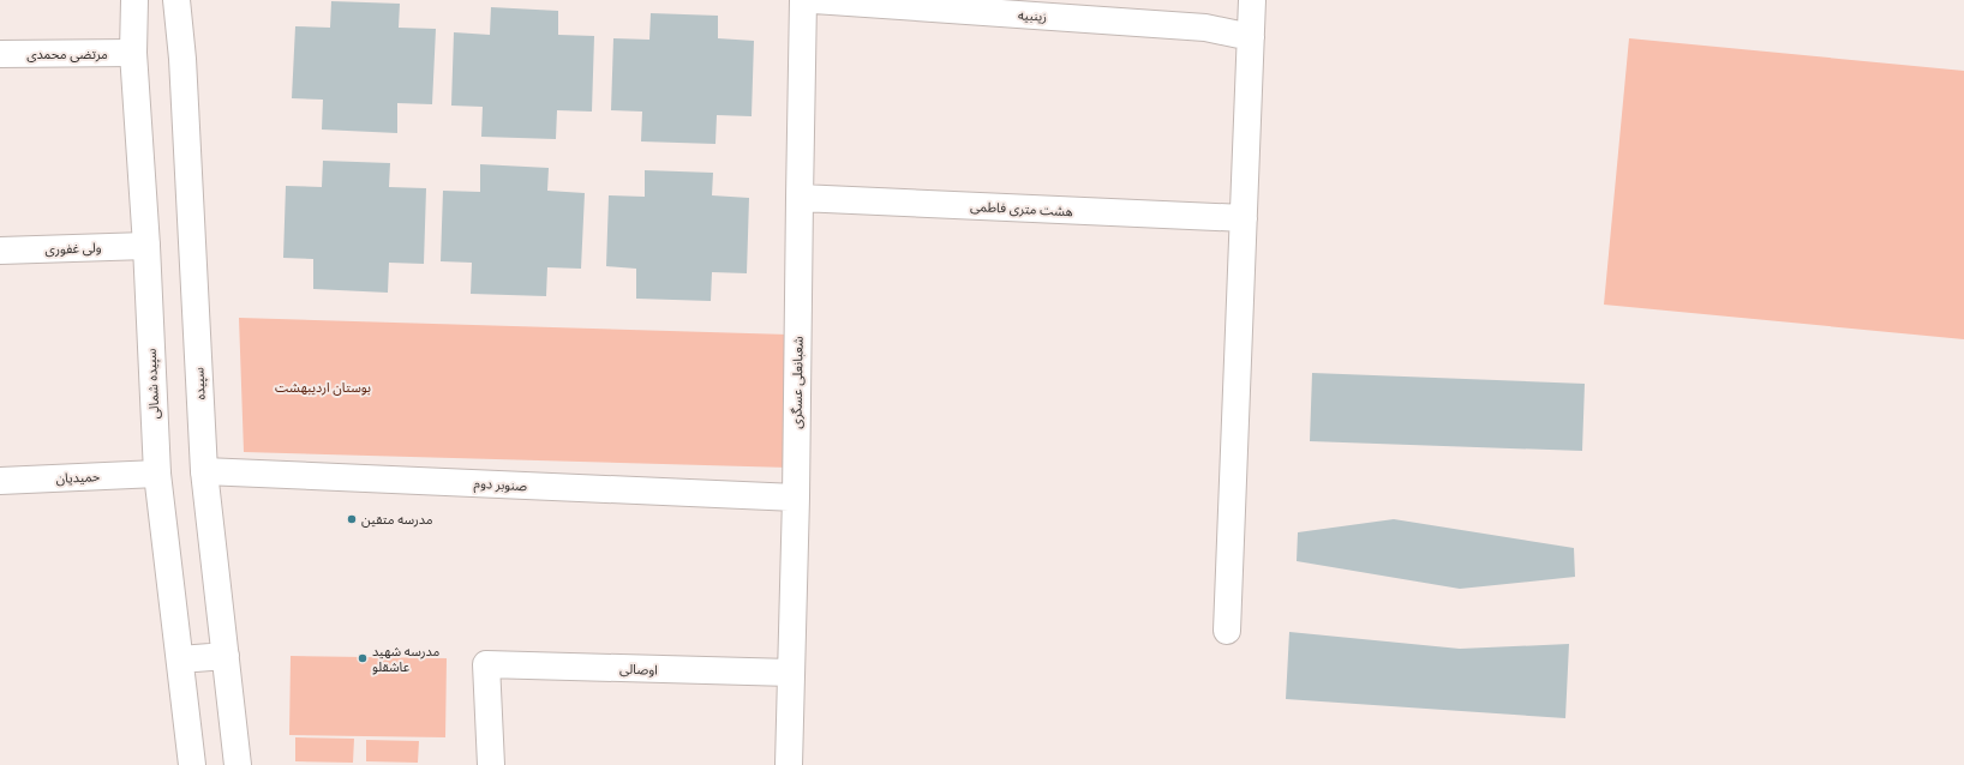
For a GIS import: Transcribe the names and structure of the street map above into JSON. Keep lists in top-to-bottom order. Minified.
{"streets":{"street":["زینبیه","مرتضی محمدی","هشت متری فاطمی","ولی غفوری","شعبانعلی عسگری","سپیده شمالی","سپیده","حمیدیان","صنوبر دوم","اوصالی"]},"crossings":[["مرتضی محمدی","سپیده شمالی"],["هشت متری فاطمی","شعبانعلی عسگری"],["ولی غفوری","سپیده شمالی"],["شعبانعلی عسگری","صنوبر دوم"],["شعبانعلی عسگری","اوصالی"],["سپیده شمالی","حمیدیان"],["سپیده","صنوبر دوم"]],"parks":["بوستان اردیبهشت"],"places":["مدرسه متقین","مدرسه شهید عاشقلو"]}
